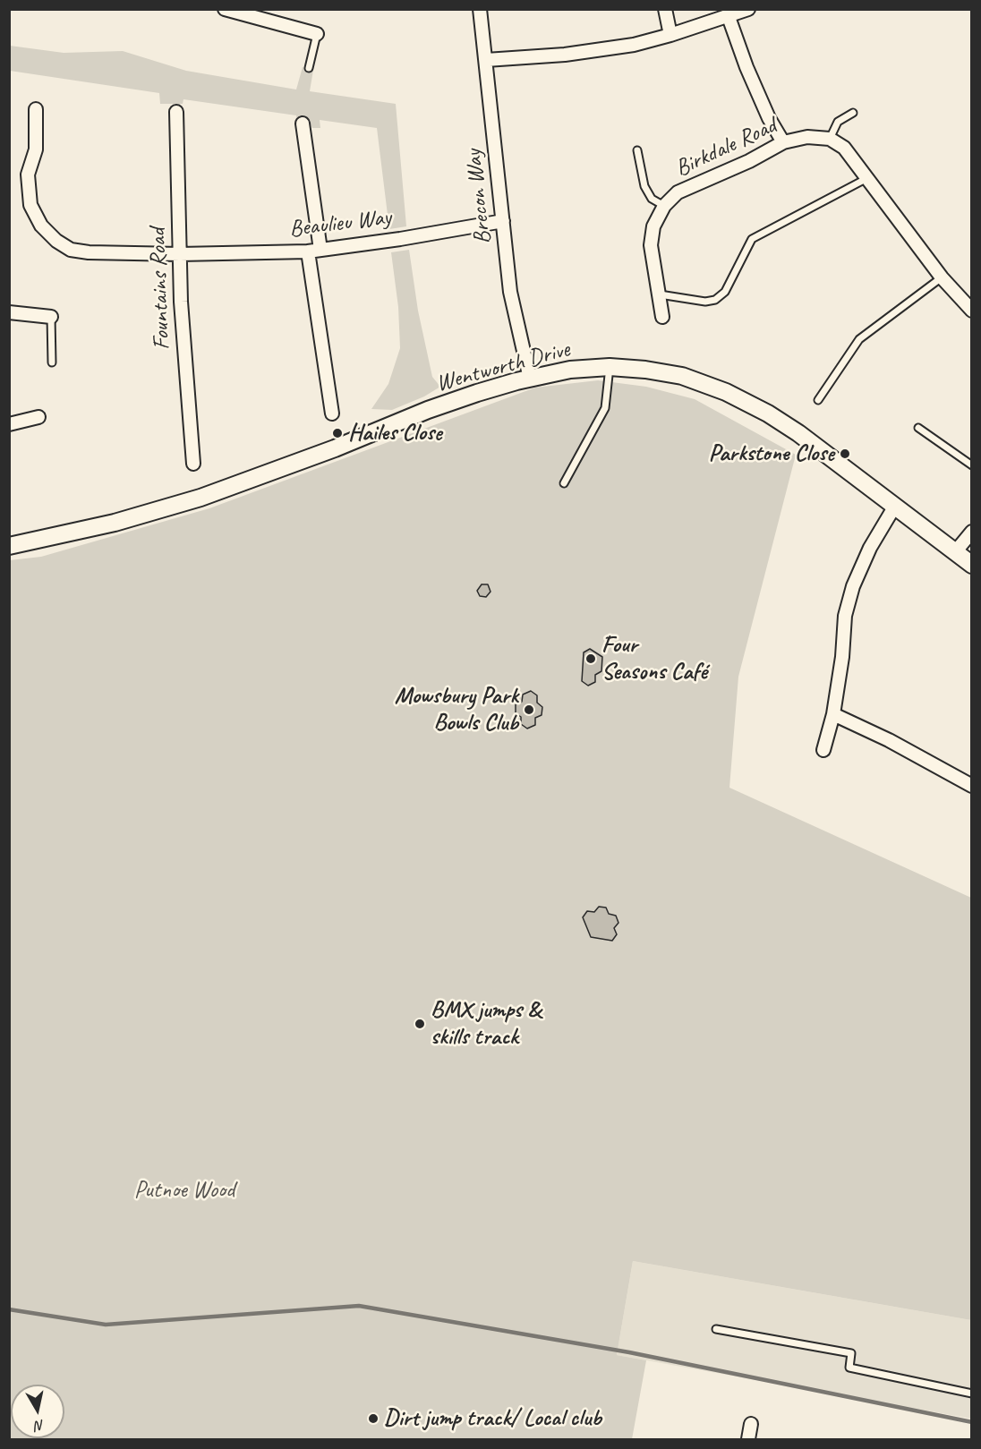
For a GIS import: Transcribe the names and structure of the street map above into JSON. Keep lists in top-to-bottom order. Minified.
{"streets":{"street":["Birkdale Road","Brecon Way","Beaulieu Way","Fountains Road","Wentworth Drive"]},"crossings":[["Brecon Way","Beaulieu Way"],["Brecon Way","Wentworth Drive"],["Beaulieu Way","Fountains Road"]],"parks":["Putnoe Wood"],"places":["Hailes Close","Parkstone Close","Four Seasons Café","Mowsbury Park Bowls Club","BMX jumps & skills track","Dirt jump track/ Local club"],"north":"bottom"}
